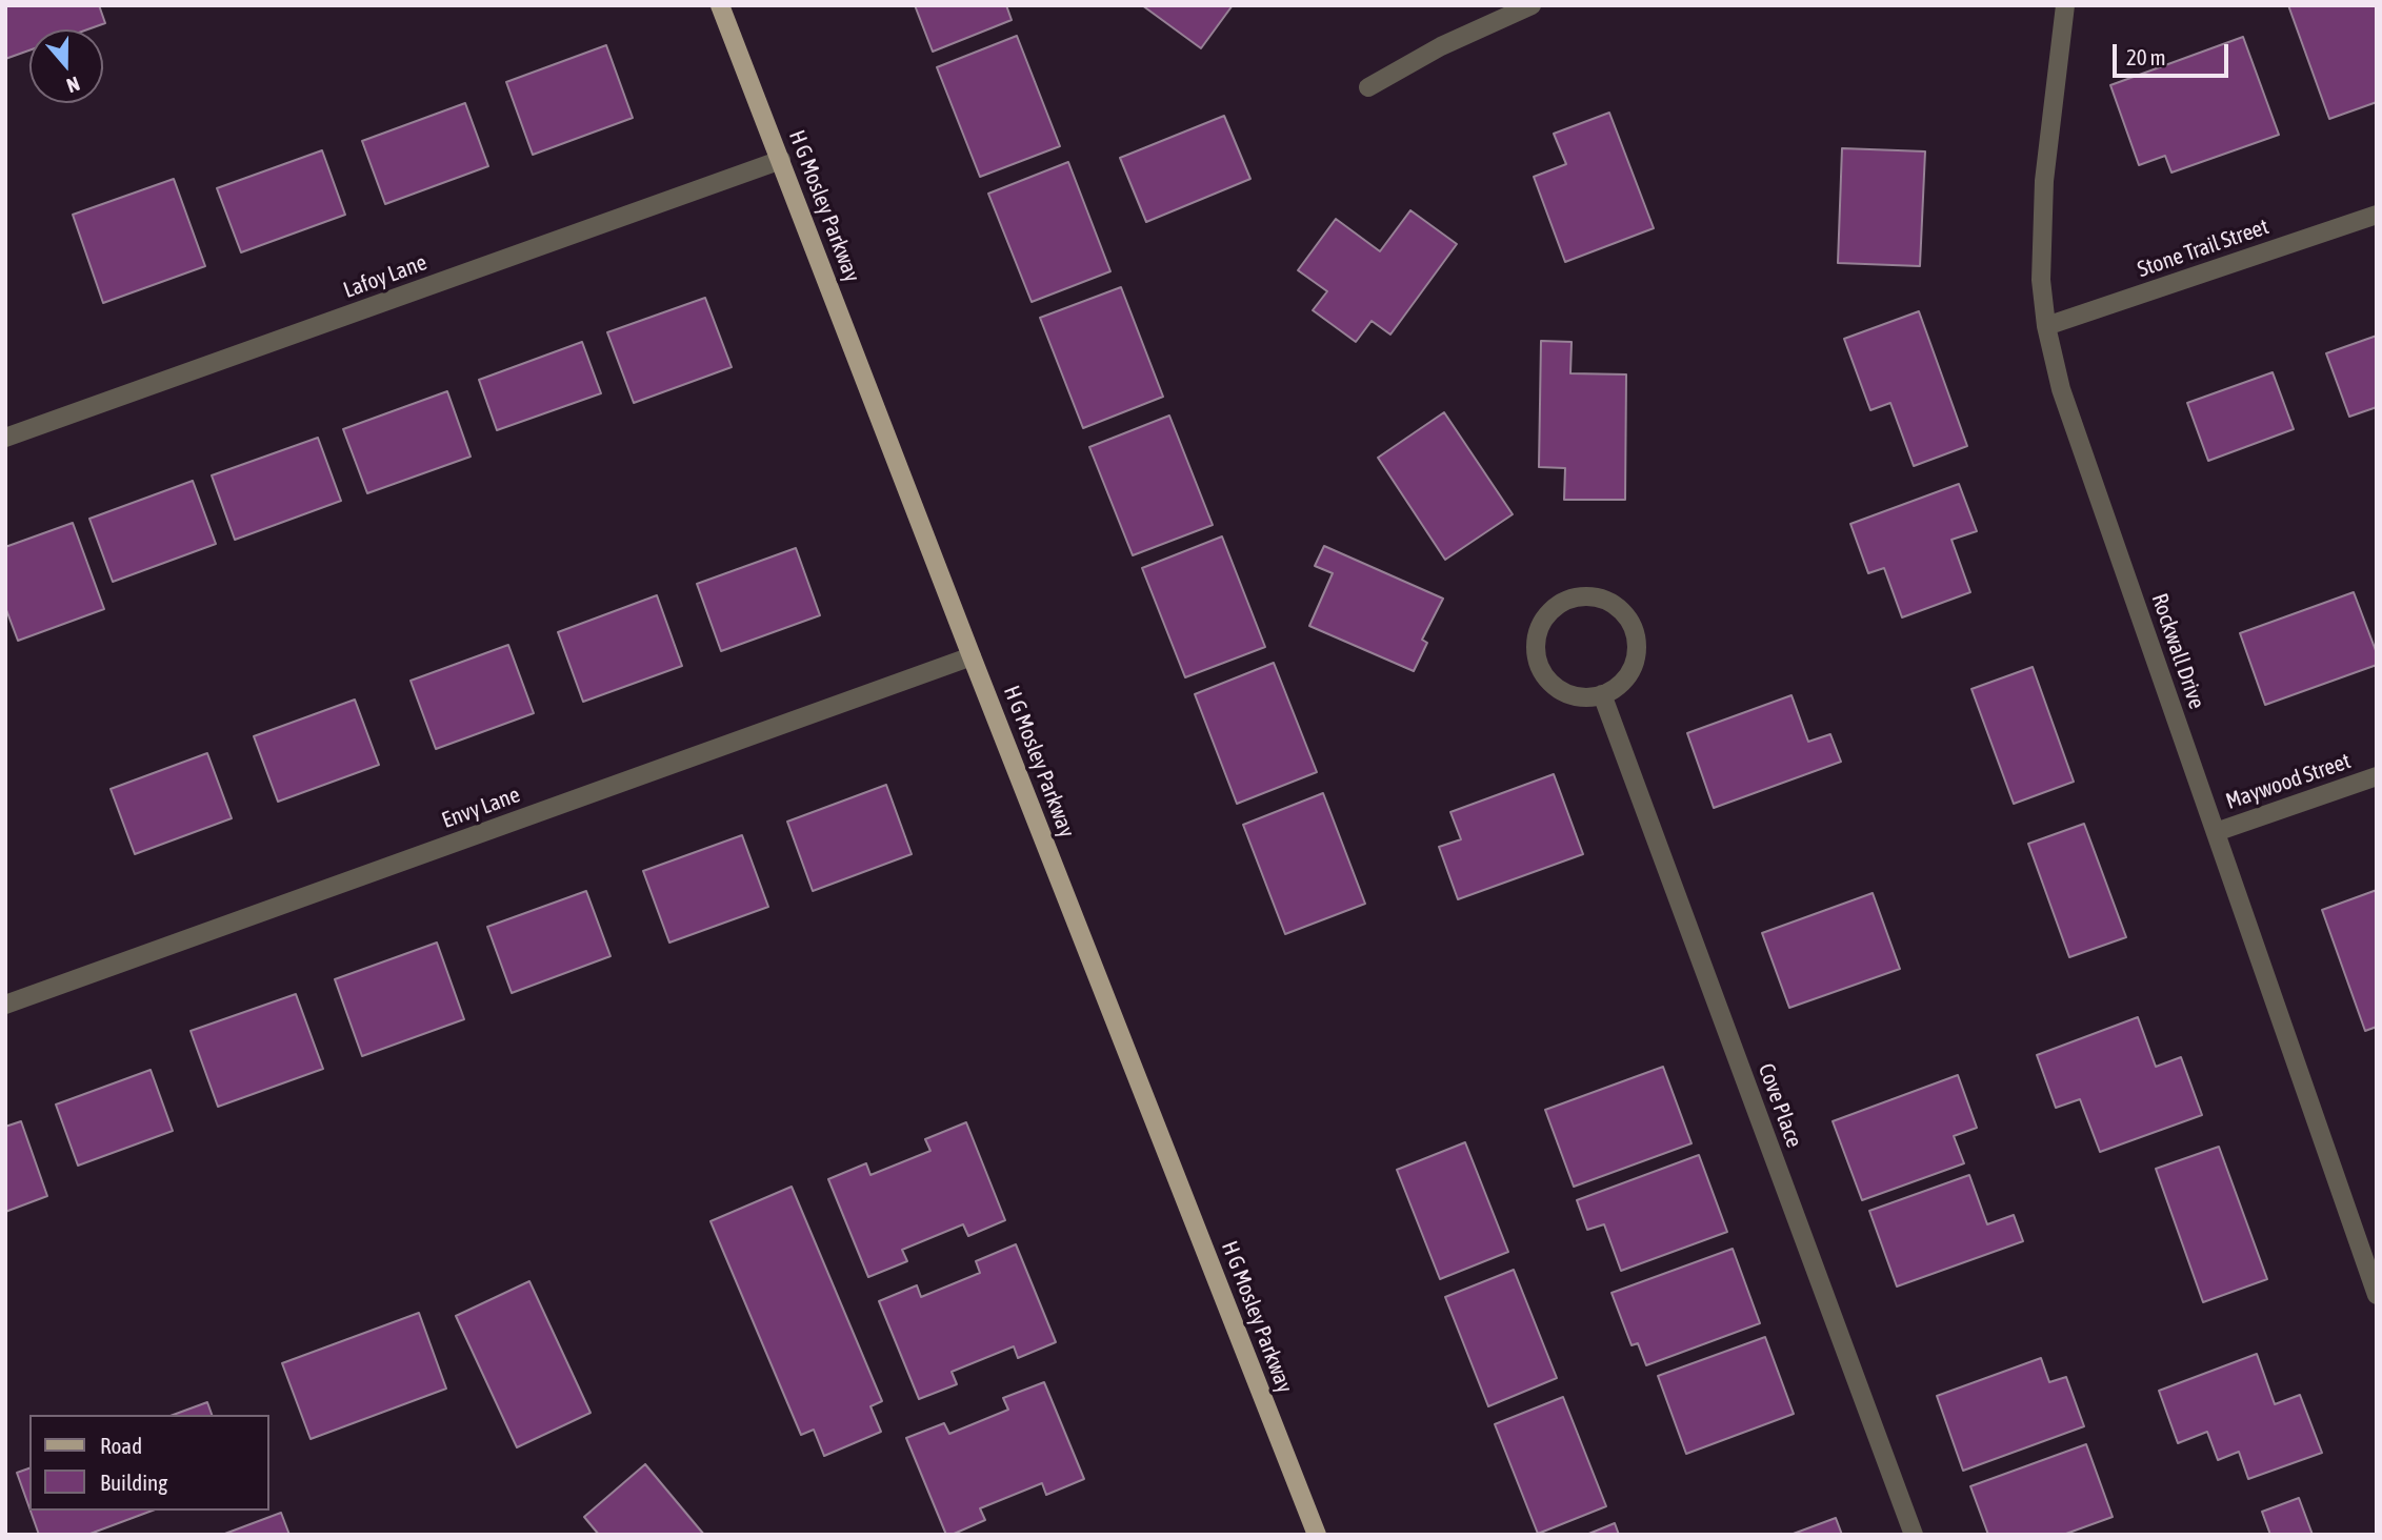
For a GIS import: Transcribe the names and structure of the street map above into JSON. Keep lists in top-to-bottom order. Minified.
{"streets":{"main road":["H G Mosley Parkway"],"street":["Stone Trail Street","Lafoy Lane","Rockwall Drive","Maywood Street","Envy Lane","Cove Place"]},"crossings":[["H G Mosley Parkway","Lafoy Lane"],["H G Mosley Parkway","Envy Lane"],["Stone Trail Street","Rockwall Drive"],["Rockwall Drive","Maywood Street"]],"legend":["Road","Building"],"scale_bar":"20 m","north":"bottom"}
